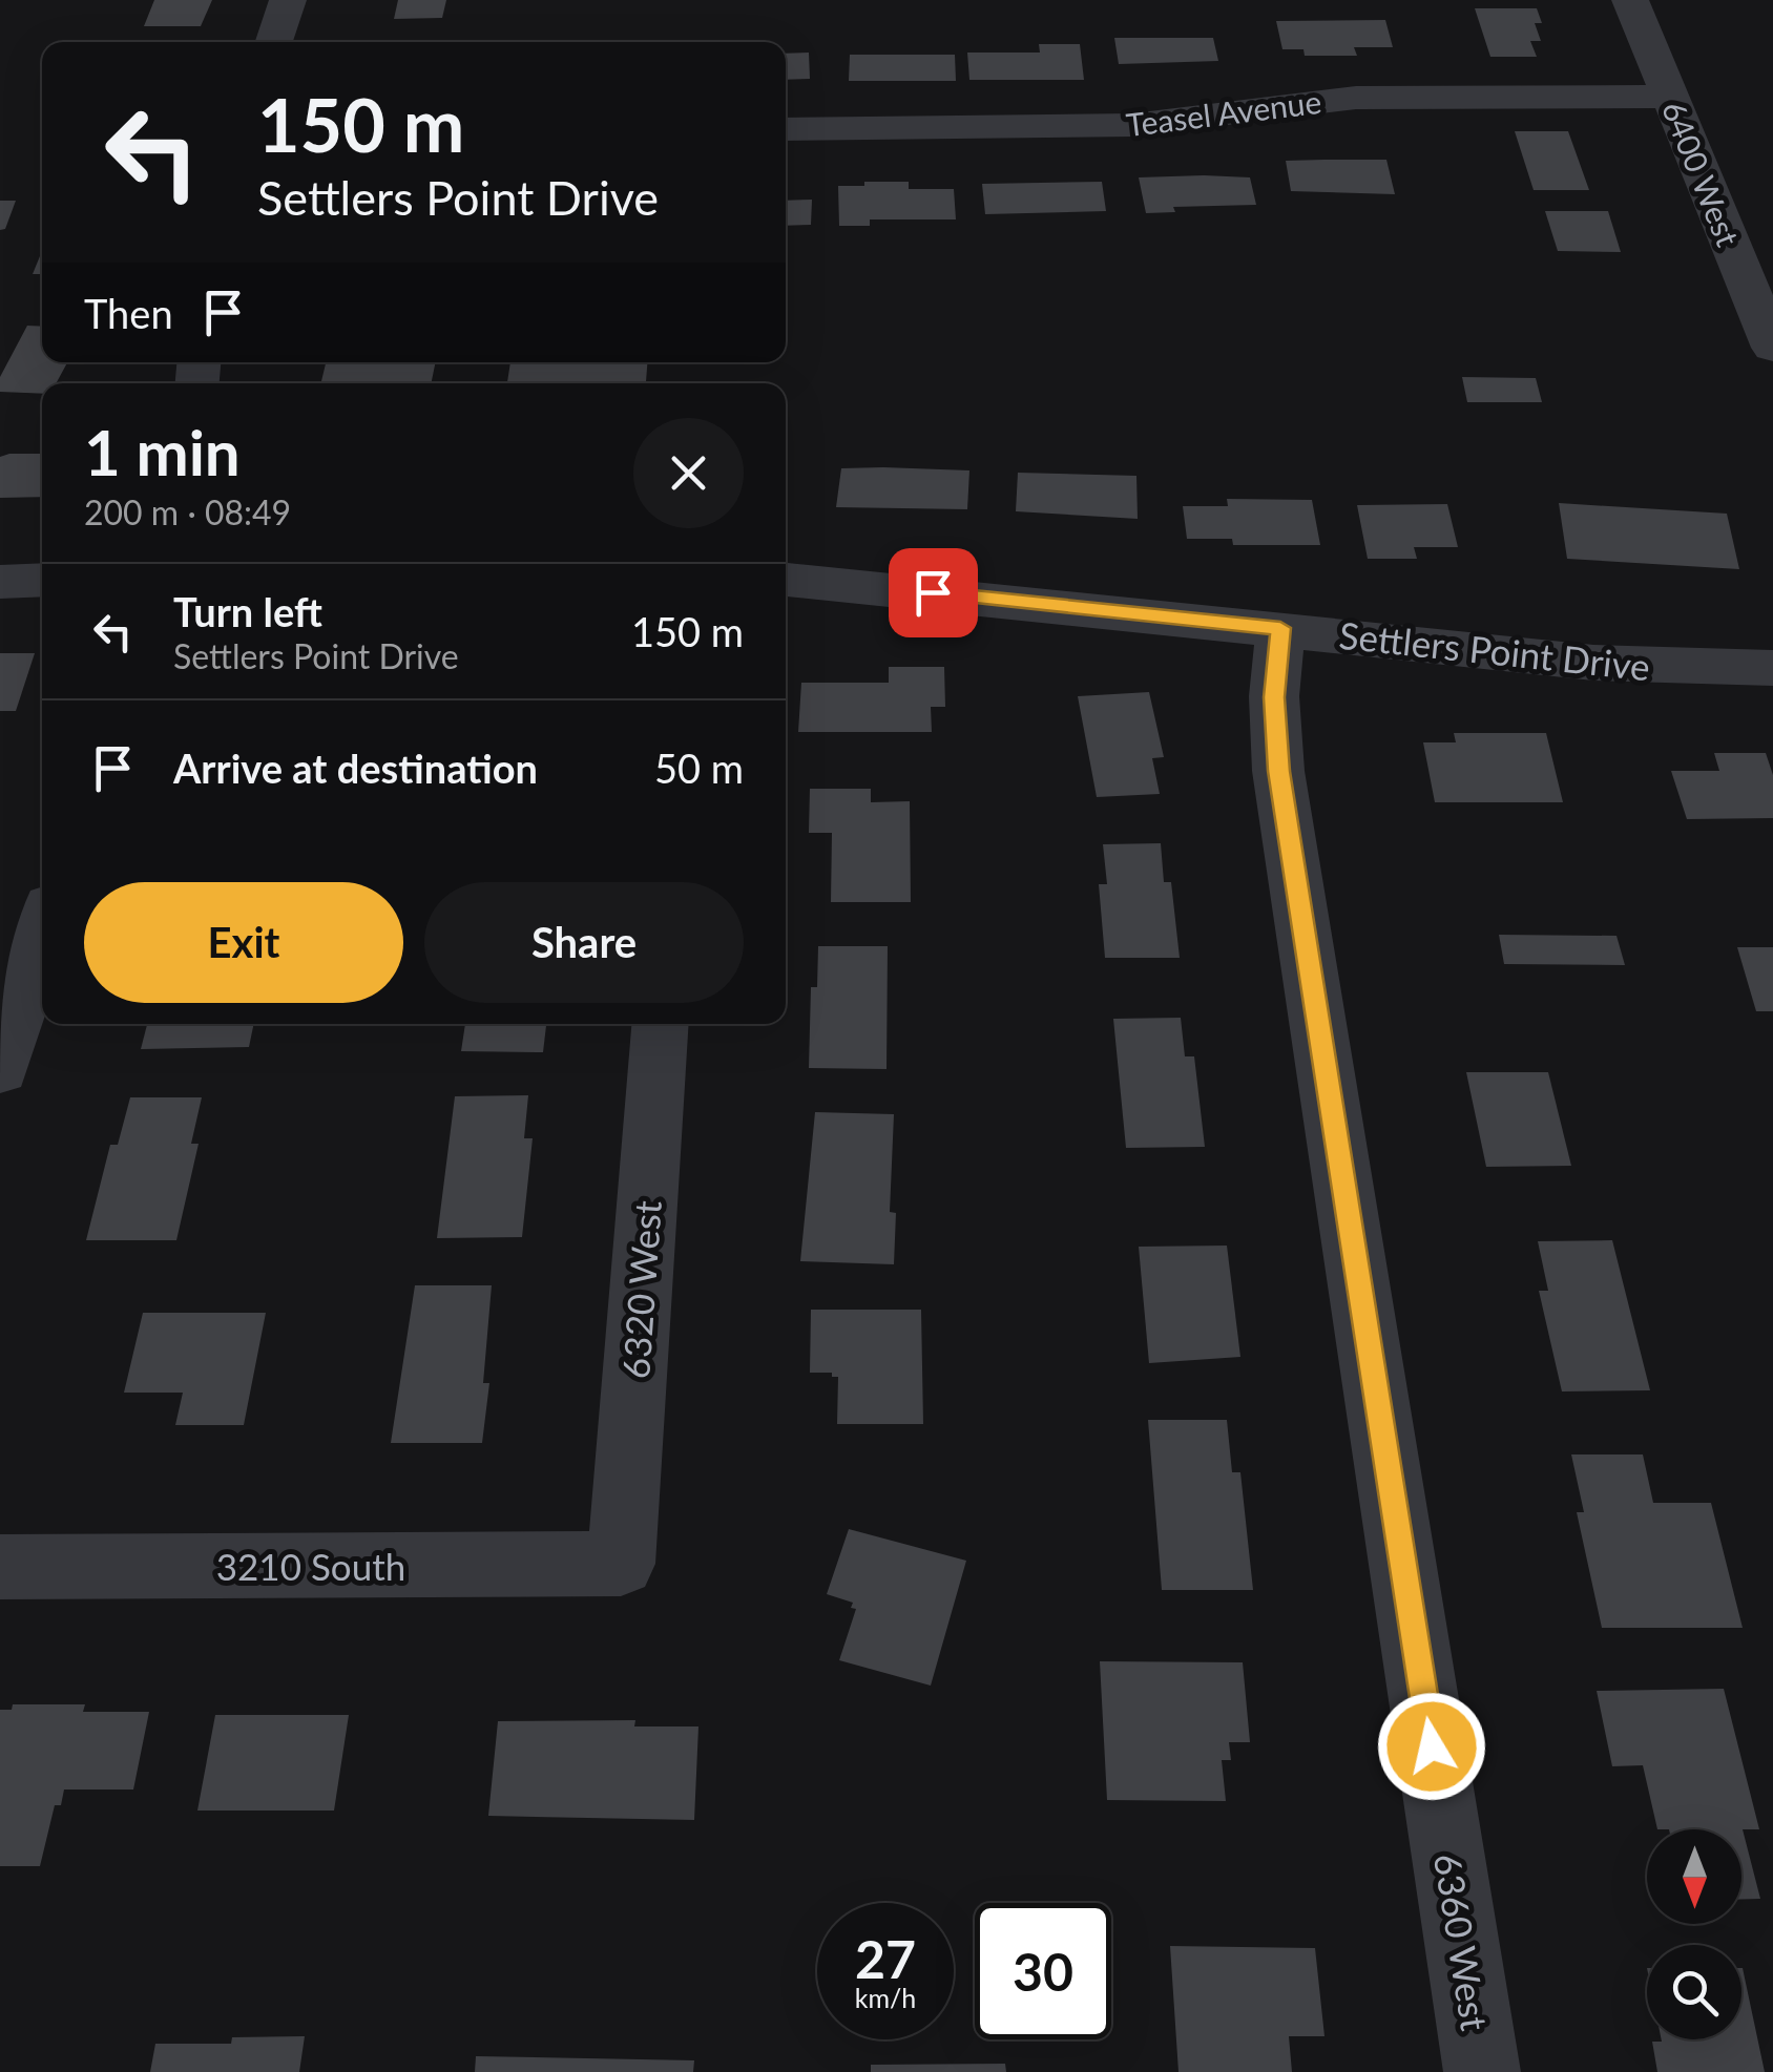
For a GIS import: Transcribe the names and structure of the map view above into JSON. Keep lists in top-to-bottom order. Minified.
{"streets":{"street":["Teasel Avenue","6400 West","Settlers Point Drive","6320 West","3210 South","6360 West"]},"crossings":[["Teasel Avenue","6400 West"],["Settlers Point Drive","6360 West"],["6320 West","3210 South"]],"north":"bottom","page":{"turn":["150 m","Settlers Point Drive"],"then":"Then","heading":["1 min","200 m · 08:49"],"list":[{"name":"Turn left","note":"Settlers Point Drive","value":"150 m"},{"name":"Arrive at destination","value":"50 m"}],"buttons":["Exit","Share"],"speed":"27 km/h","limit":"30"}}
